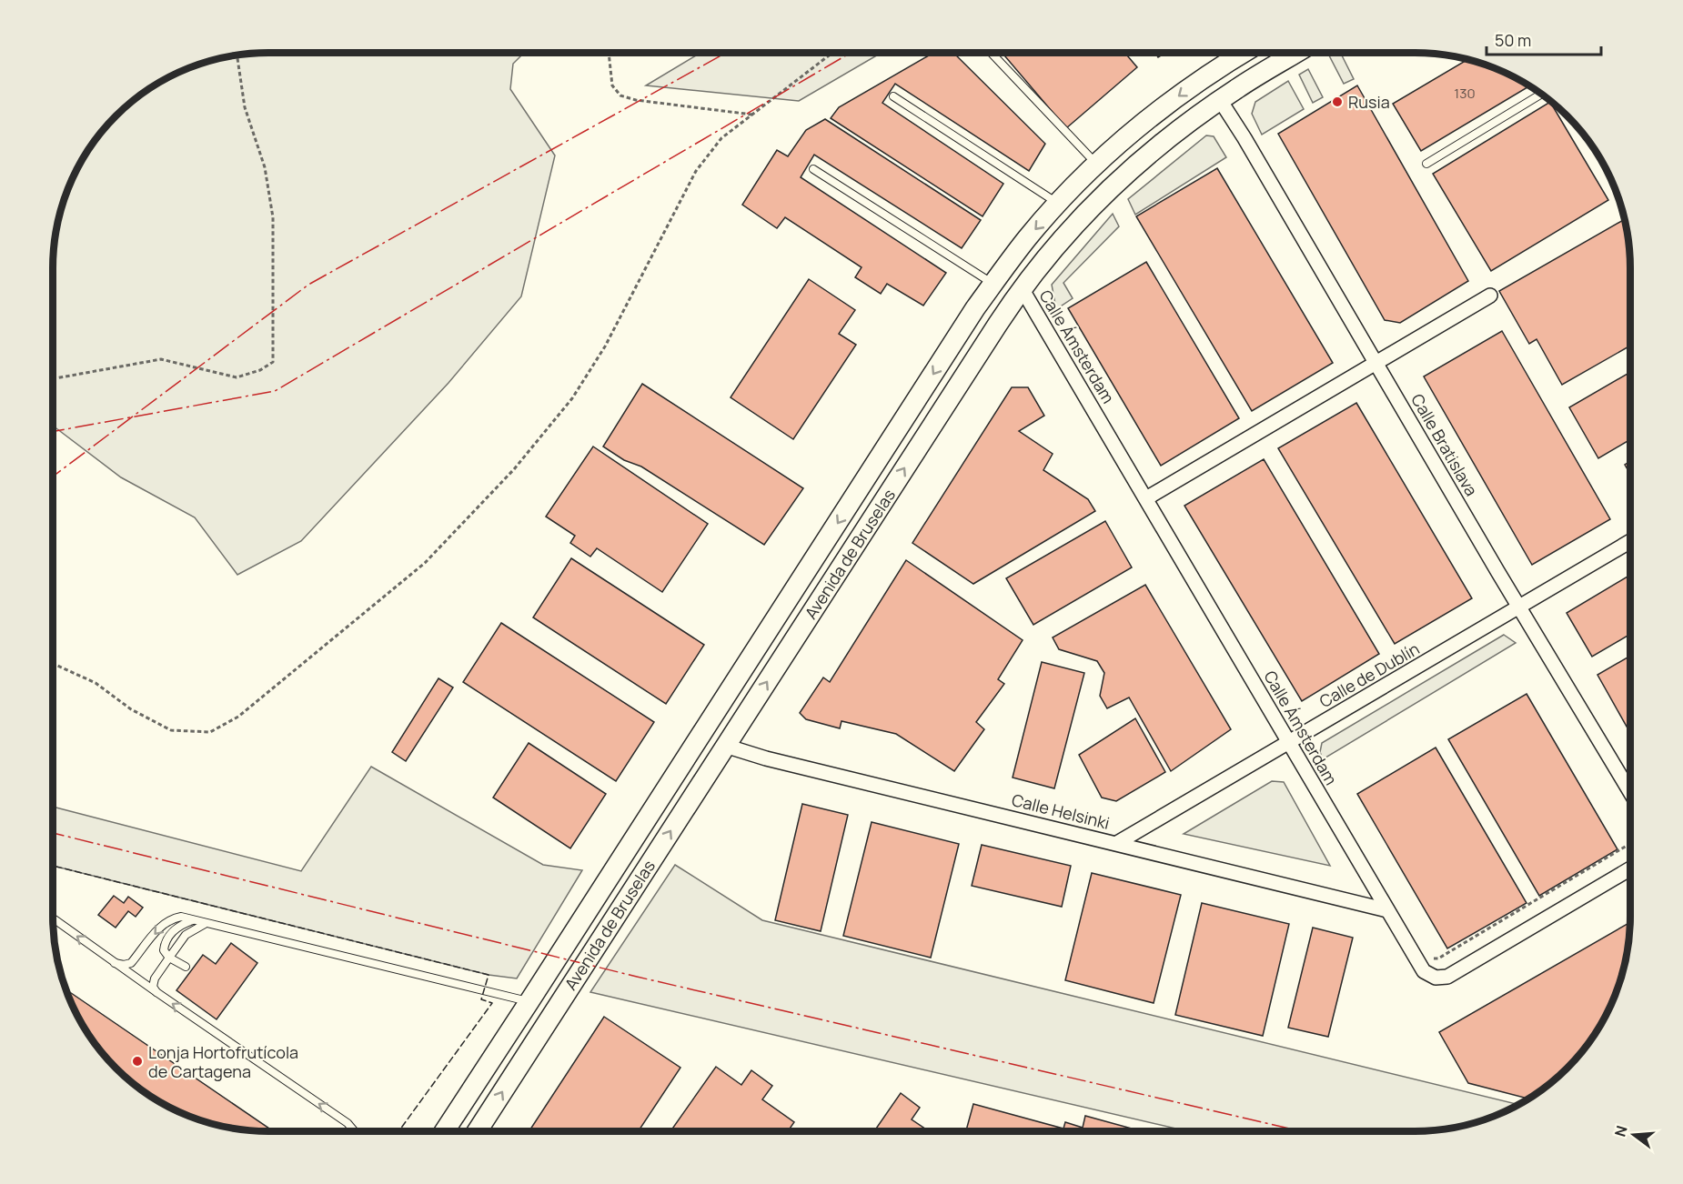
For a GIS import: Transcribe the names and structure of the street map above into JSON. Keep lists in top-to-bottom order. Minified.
{"streets":{"main road":["Avenida de Bruselas"],"street":["Calle Ámsterdam","Calle Bratislava","Calle de Dublín","Calle Helsinki"]},"crossings":[["Calle Ámsterdam","Avenida de Bruselas"],["Calle Ámsterdam","Calle de Dublín"],["Calle Ámsterdam","Calle Helsinki"],["Calle Bratislava","Avenida de Bruselas"],["Calle Bratislava","Calle de Dublín"],["Avenida de Bruselas","Calle Helsinki"],["Calle de Dublín","Calle Helsinki"]],"places":["Rusia","Lonja Hortofrutícola de Cartagena"],"house_numbers":["130"],"scale_bar":"50 m","north":"left"}
